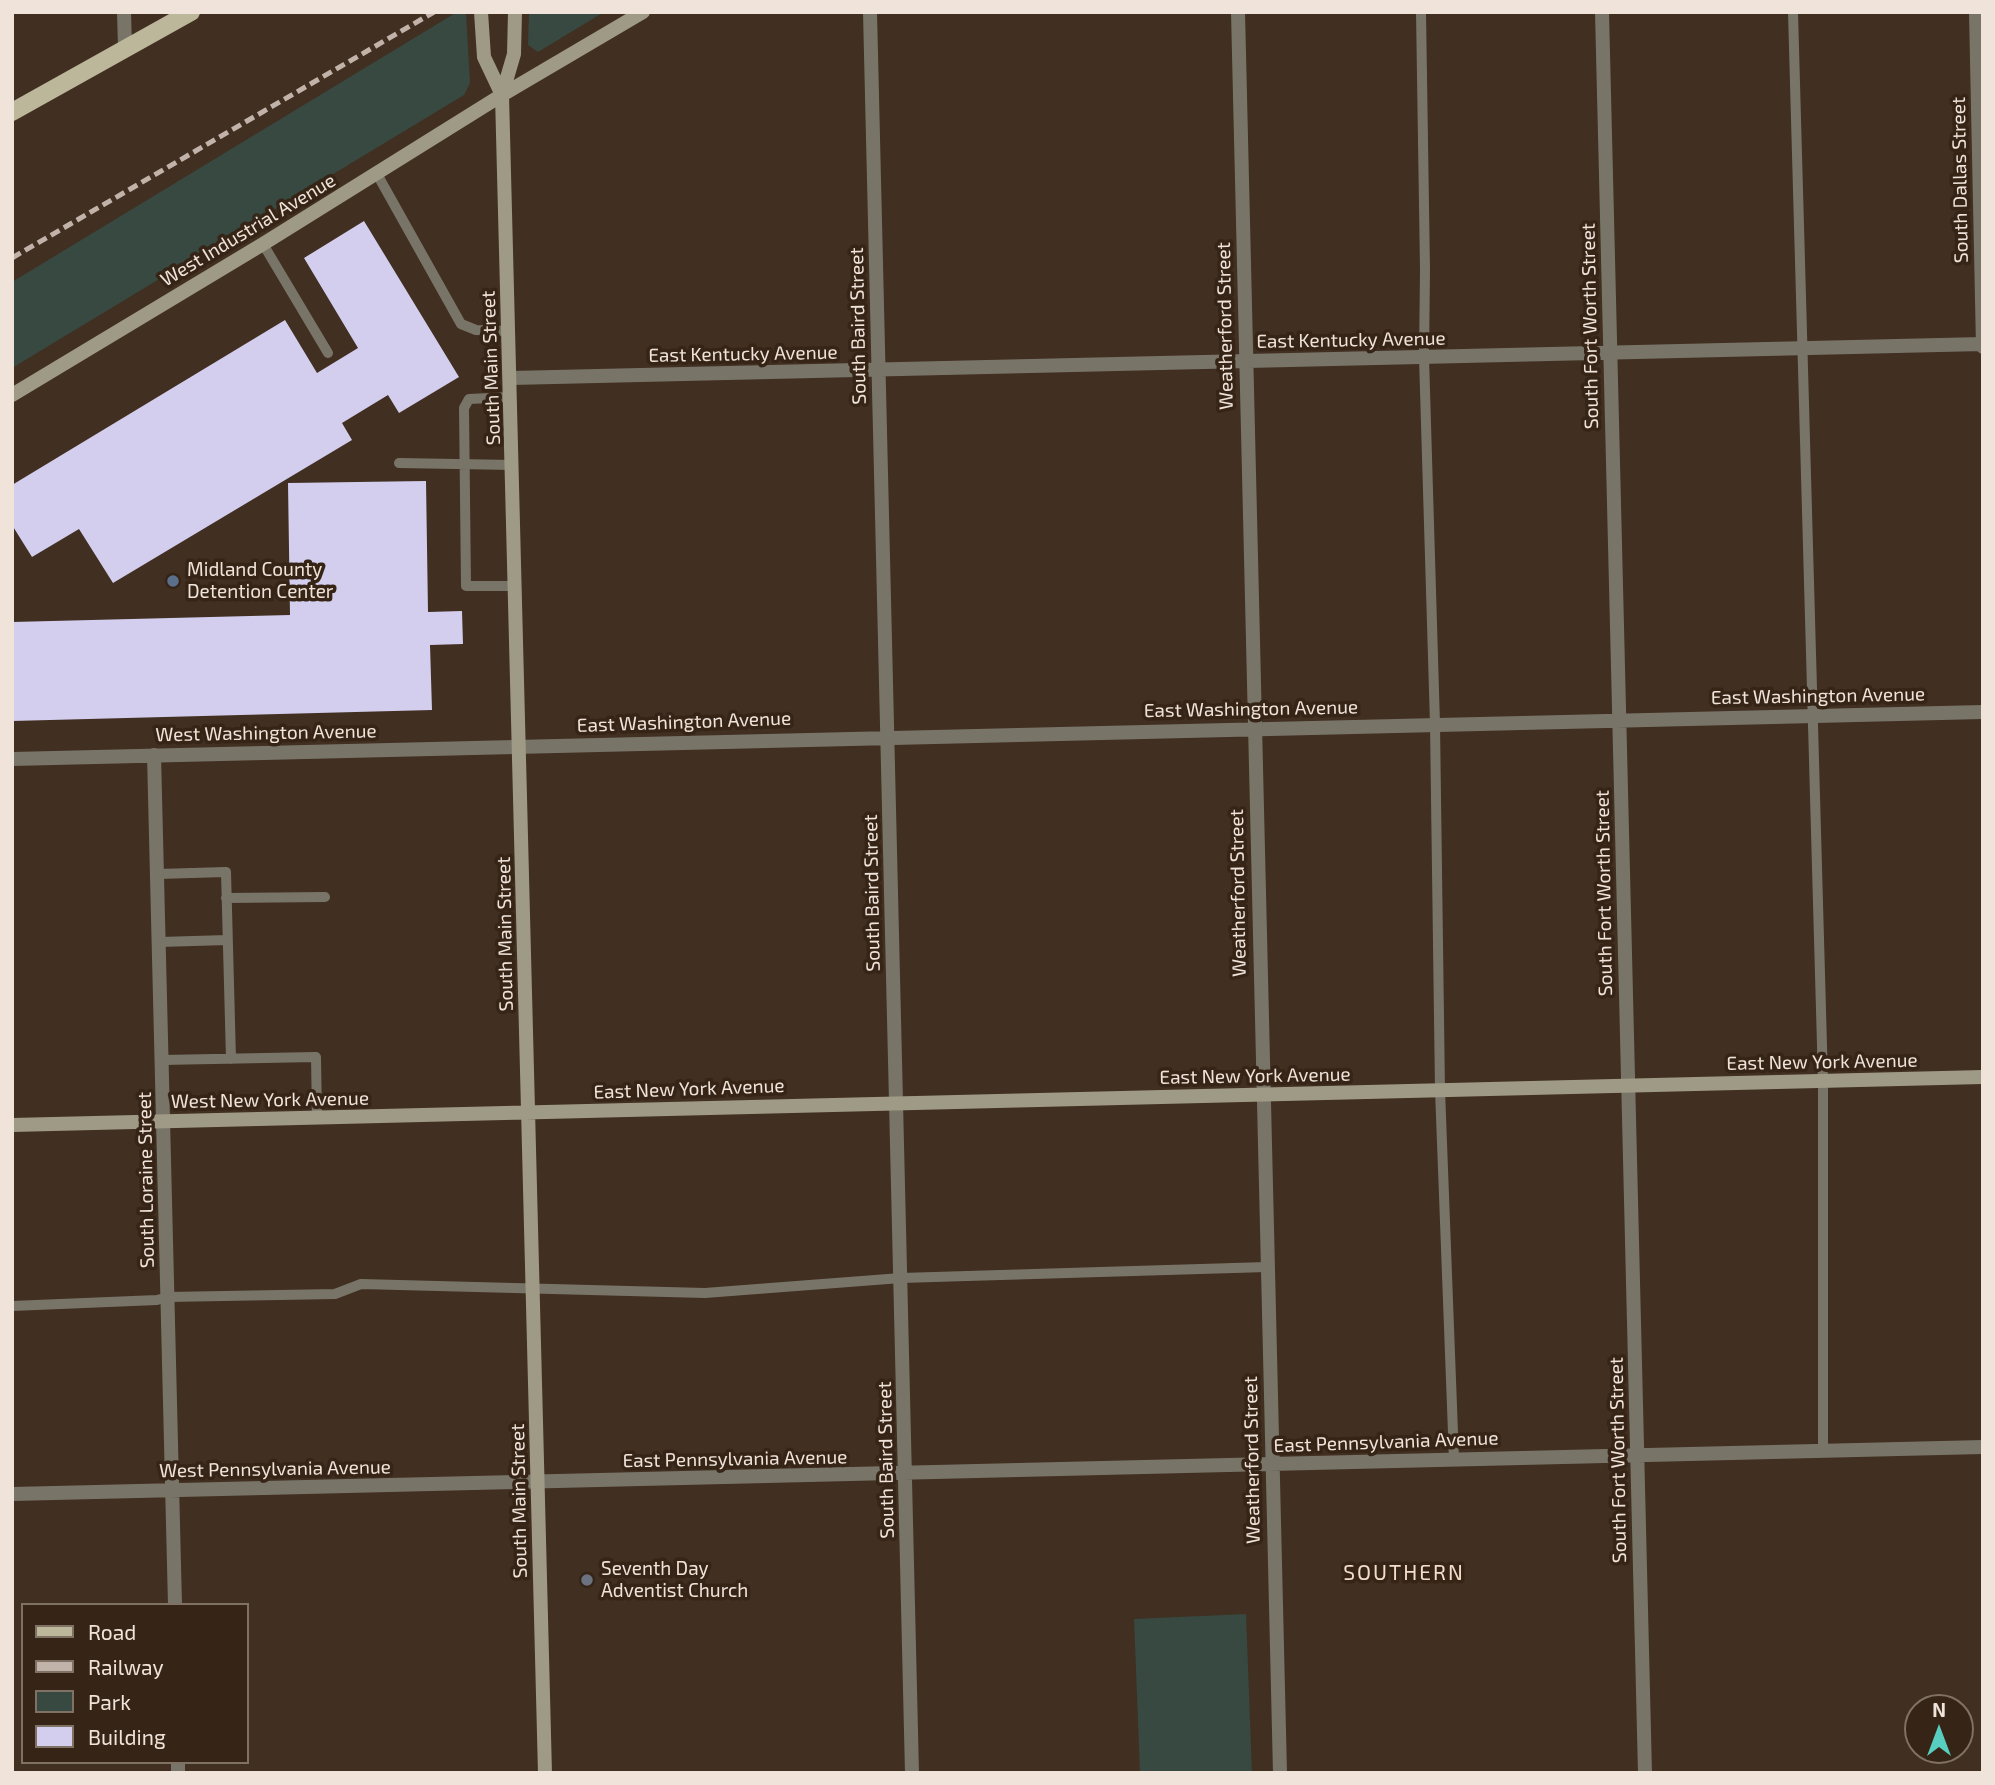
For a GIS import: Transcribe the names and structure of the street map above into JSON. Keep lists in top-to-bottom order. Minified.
{"streets":{"street":["South Dallas Street","West Industrial Avenue","South Baird Street","Weatherford Street","South Fort Worth Street","East Kentucky Avenue","South Main Street","East Washington Avenue","West Washington Avenue","East New York Avenue","West New York Avenue","South Loraine Street","East Pennsylvania Avenue","West Pennsylvania Avenue"]},"crossings":[["South Dallas Street","East Kentucky Avenue"],["West Industrial Avenue","South Main Street"],["South Baird Street","East Kentucky Avenue"],["South Baird Street","East Washington Avenue"],["South Baird Street","East New York Avenue"],["South Baird Street","East Pennsylvania Avenue"],["Weatherford Street","East Kentucky Avenue"],["Weatherford Street","East Washington Avenue"],["Weatherford Street","East New York Avenue"],["Weatherford Street","East Pennsylvania Avenue"],["South Fort Worth Street","East Kentucky Avenue"],["South Fort Worth Street","East Washington Avenue"],["South Fort Worth Street","East New York Avenue"],["South Fort Worth Street","East Pennsylvania Avenue"],["East Kentucky Avenue","South Main Street"],["South Main Street","East Washington Avenue"],["South Main Street","West Washington Avenue"],["South Main Street","East New York Avenue"],["South Main Street","West New York Avenue"],["South Main Street","East Pennsylvania Avenue"],["South Main Street","West Pennsylvania Avenue"],["East Washington Avenue","West Washington Avenue"],["West Washington Avenue","South Loraine Street"],["East New York Avenue","West New York Avenue"],["West New York Avenue","South Loraine Street"],["South Loraine Street","West Pennsylvania Avenue"],["East Pennsylvania Avenue","West Pennsylvania Avenue"]],"districts":["SOUTHERN"],"places":["Midland County Detention Center","Seventh Day Adventist Church"],"legend":["Road","Railway","Park","Building"],"north":"top"}
